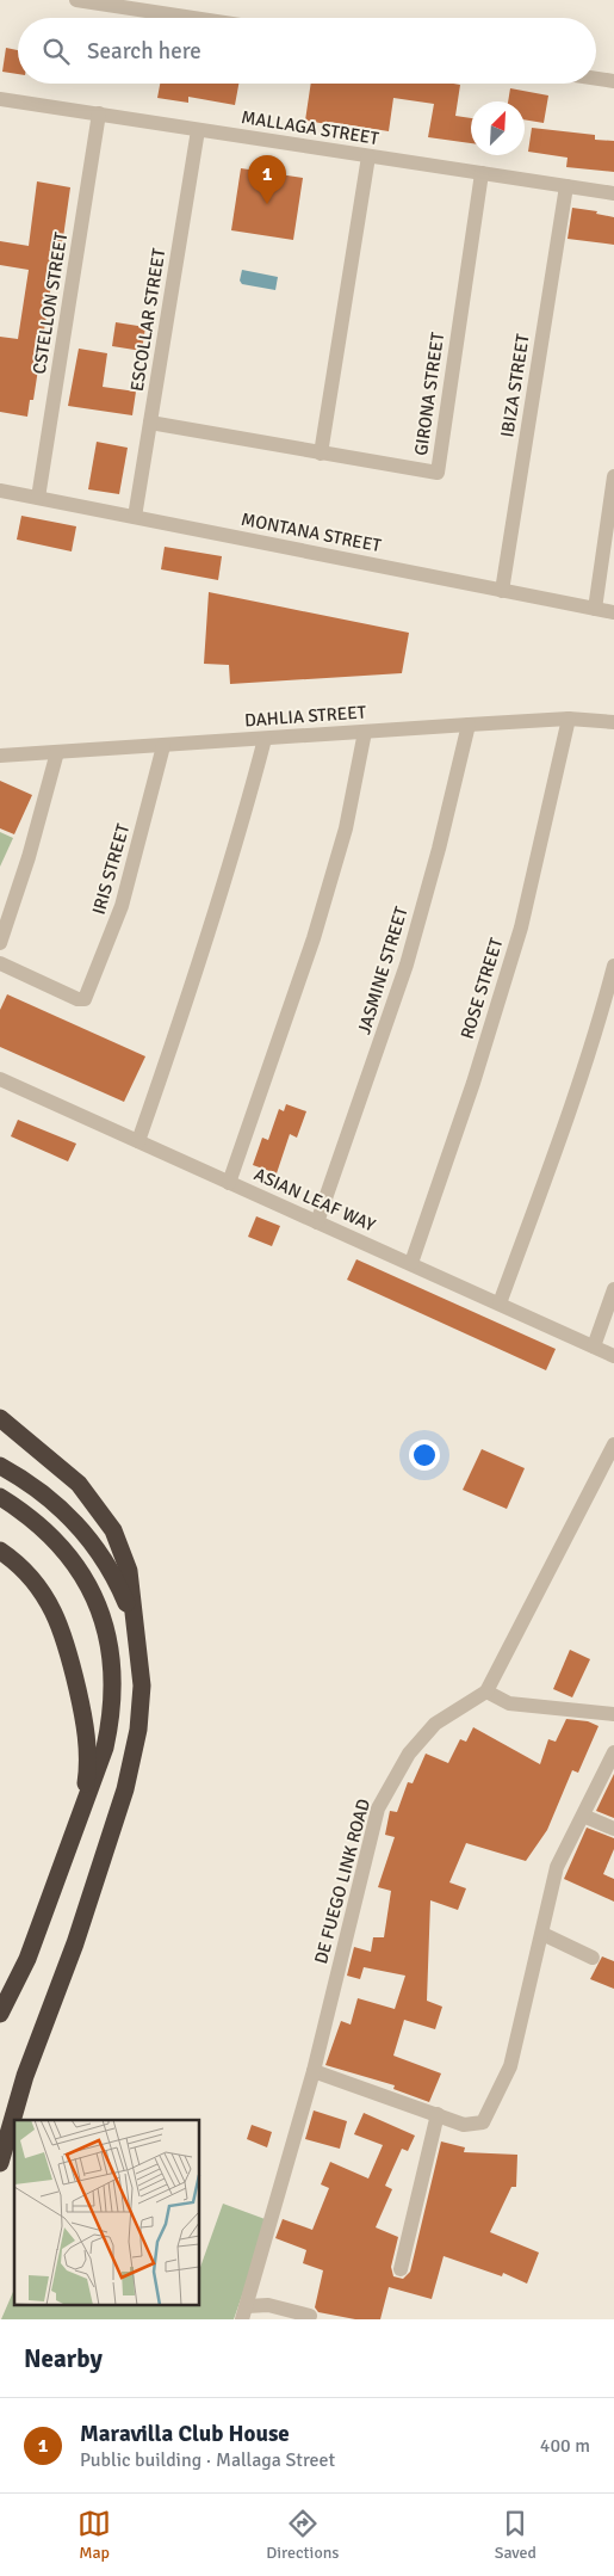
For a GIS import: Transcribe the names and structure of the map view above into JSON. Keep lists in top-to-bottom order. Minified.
{"streets":{"street":["MALLAGA STREET","CSTELLON STREET","ESCOLLAR STREET","IBIZA STREET","GIRONA STREET","MONTANA STREET","DAHLIA STREET","IRIS STREET","JASMINE STREET","ROSE STREET","ASIAN LEAF WAY","DE FUEGO LINK ROAD"]},"crossings":[["MALLAGA STREET","CSTELLON STREET"],["MALLAGA STREET","ESCOLLAR STREET"],["MALLAGA STREET","IBIZA STREET"],["MALLAGA STREET","GIRONA STREET"],["CSTELLON STREET","MONTANA STREET"],["ESCOLLAR STREET","GIRONA STREET"],["ESCOLLAR STREET","MONTANA STREET"],["IBIZA STREET","MONTANA STREET"],["DAHLIA STREET","IRIS STREET"],["DAHLIA STREET","JASMINE STREET"],["DAHLIA STREET","ROSE STREET"],["JASMINE STREET","ASIAN LEAF WAY"],["ROSE STREET","ASIAN LEAF WAY"]],"north":"top right","page":{"search":"Search here","pins":"1","heading":"Nearby","list":[{"mark":"1","name":"Maravilla Club House","note":"Public building · Mallaga Street","value":"400 m"}],"nav":["Map","Directions","Saved"]}}
